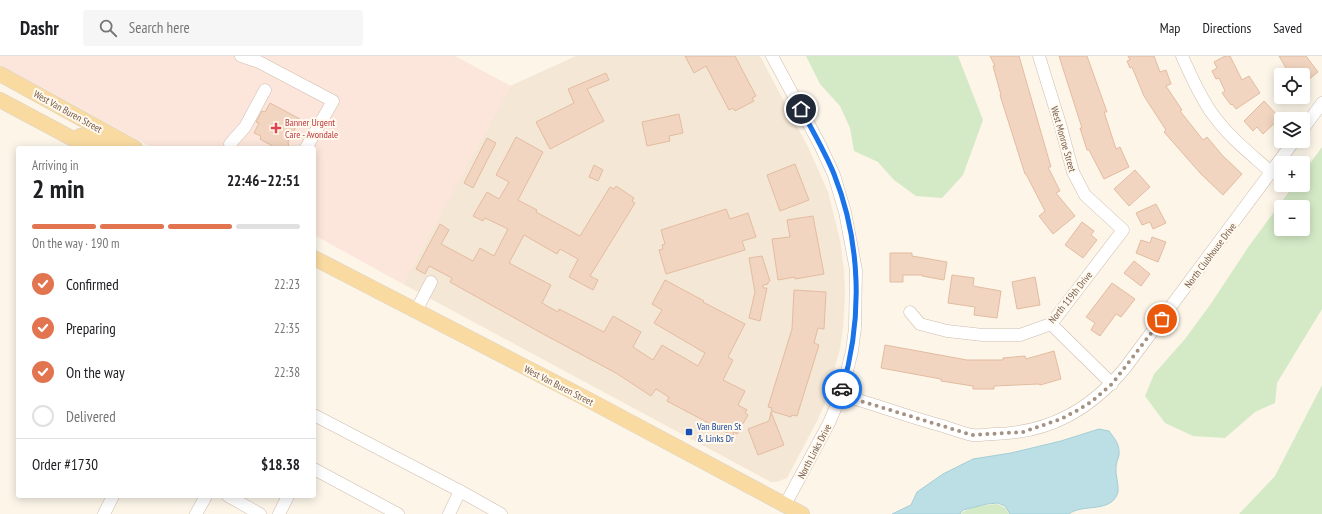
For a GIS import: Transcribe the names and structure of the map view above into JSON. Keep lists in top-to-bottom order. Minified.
{"streets":{"main road":["West Van Buren Street"],"street":["West Monroe Street","North Clubhouse Drive","North 119th Drive","North Links Drive"]},"crossings":[["West Van Buren Street","North Links Drive"],["West Monroe Street","North 119th Drive"],["North Clubhouse Drive","North Links Drive"]],"places":{"health":["Banner Urgent Care - Avondale"],"transit":["Van Buren St & Links Dr"]},"page":{"header":"Dashr","search":"Search here","nav":["Map","Directions","Saved"],"map_buttons":["+","−"],"heading":["2 min","Arriving in","22:46–22:51"],"panel":["Order #1730","$18.38"],"bar":"On the way · 190 m","list":[["Confirmed","22:23"],["Preparing","22:35"],["On the way","22:38"],"Delivered"]}}
